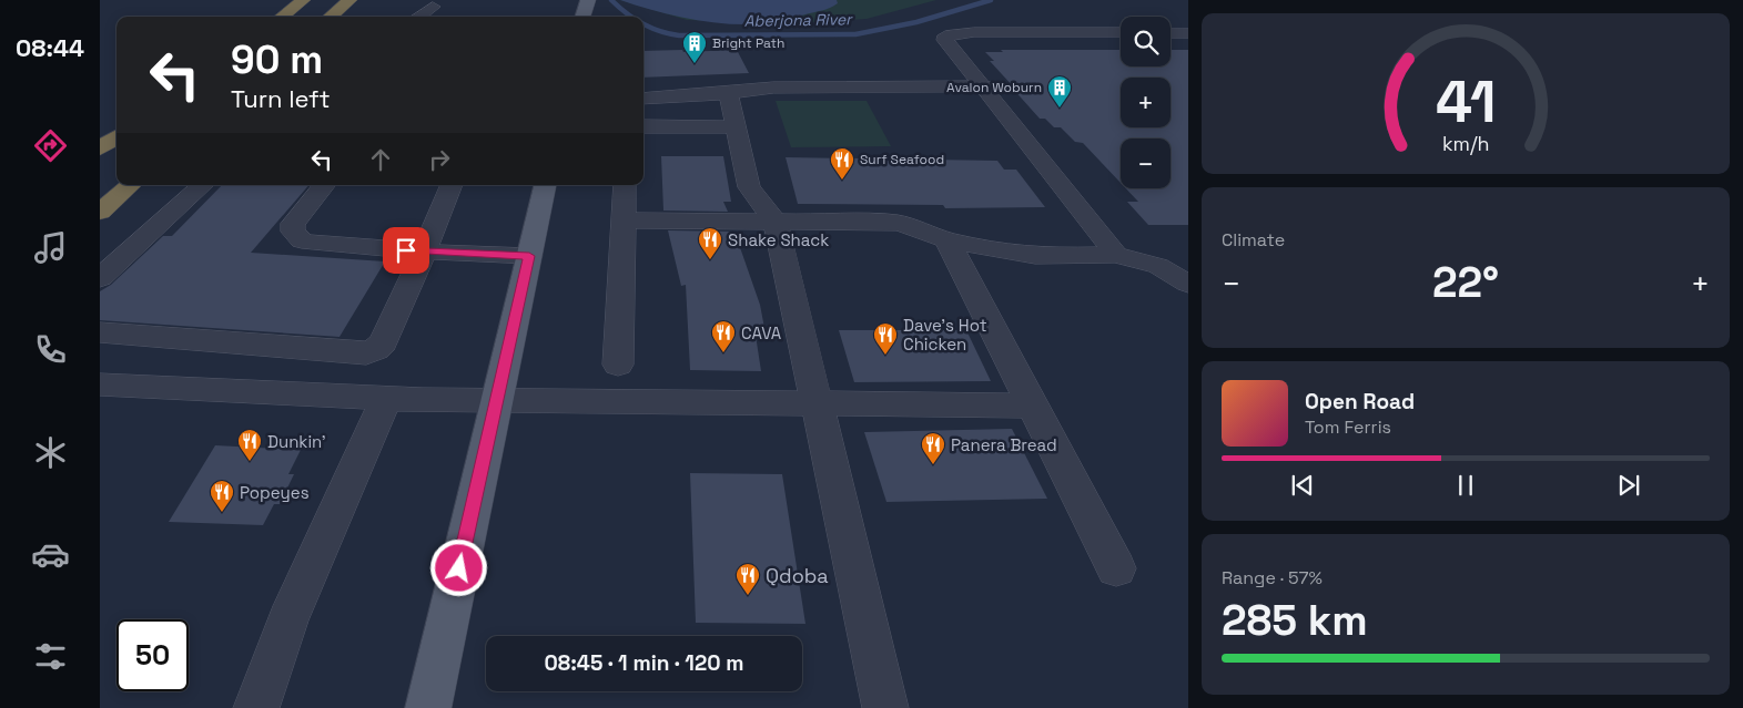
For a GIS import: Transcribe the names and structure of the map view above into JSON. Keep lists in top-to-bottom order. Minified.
{"water":["Aberjona River"],"places":{"building":["Bright Path","Avalon Woburn"],"restaurant":["Surf Seafood","Shake Shack","CAVA","Dave's Hot Chicken","Dunkin'","Panera Bread","Popeyes","Qdoba"]},"page":{"tabs":"08:44","map_buttons":["+","−"],"turn":["90 m","Turn left"],"tile":["Climate",["Range · 57%","285 km"]],"heat":["−","22°","+"],"song":["Open Road","Tom Ferris"],"limit":"50","trip":"08:45 · 1 min · 120 m","gauge":["41","km/h"]}}
